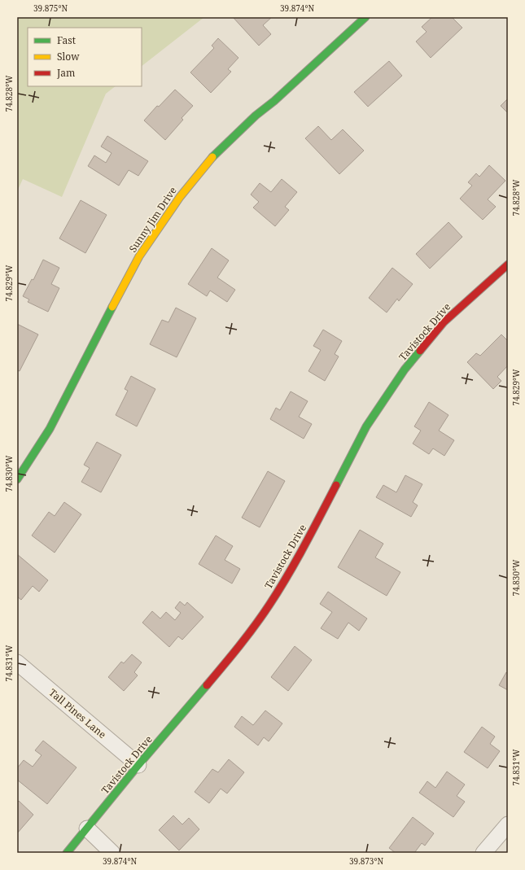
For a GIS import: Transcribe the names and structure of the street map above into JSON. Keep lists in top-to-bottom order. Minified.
{"streets":{"street":["Sunny Jim Drive","Tavistock Drive","Tall Pines Lane"]},"crossings":[["Tavistock Drive","Tall Pines Lane"]],"legend":["Fast","Slow","Jam"],"coordinates":["39.875°N","39.874°N","74.828°W","74.829°W","74.830°W","74.831°W","39.873°N"]}
